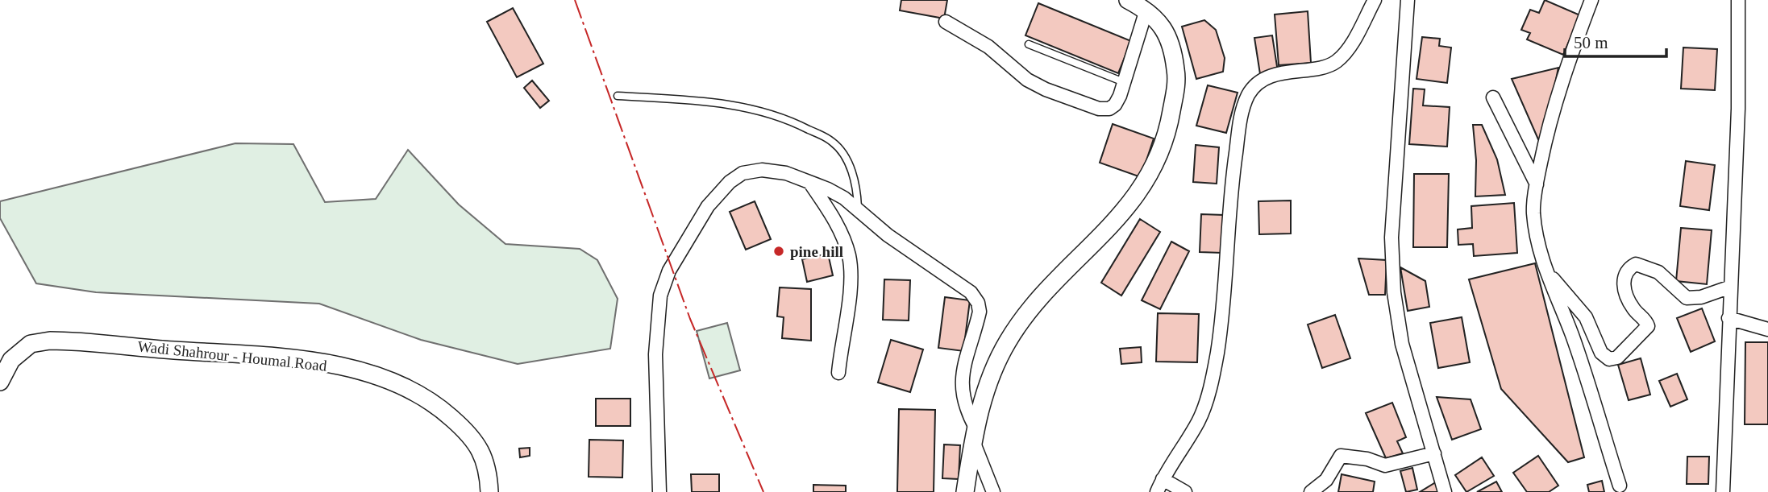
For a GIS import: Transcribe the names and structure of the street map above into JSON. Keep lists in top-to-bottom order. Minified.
{"streets":{"main road":["Wadi Shahrour - Houmal Road"]},"places":["pine hill"],"scale_bar":"50 m"}
